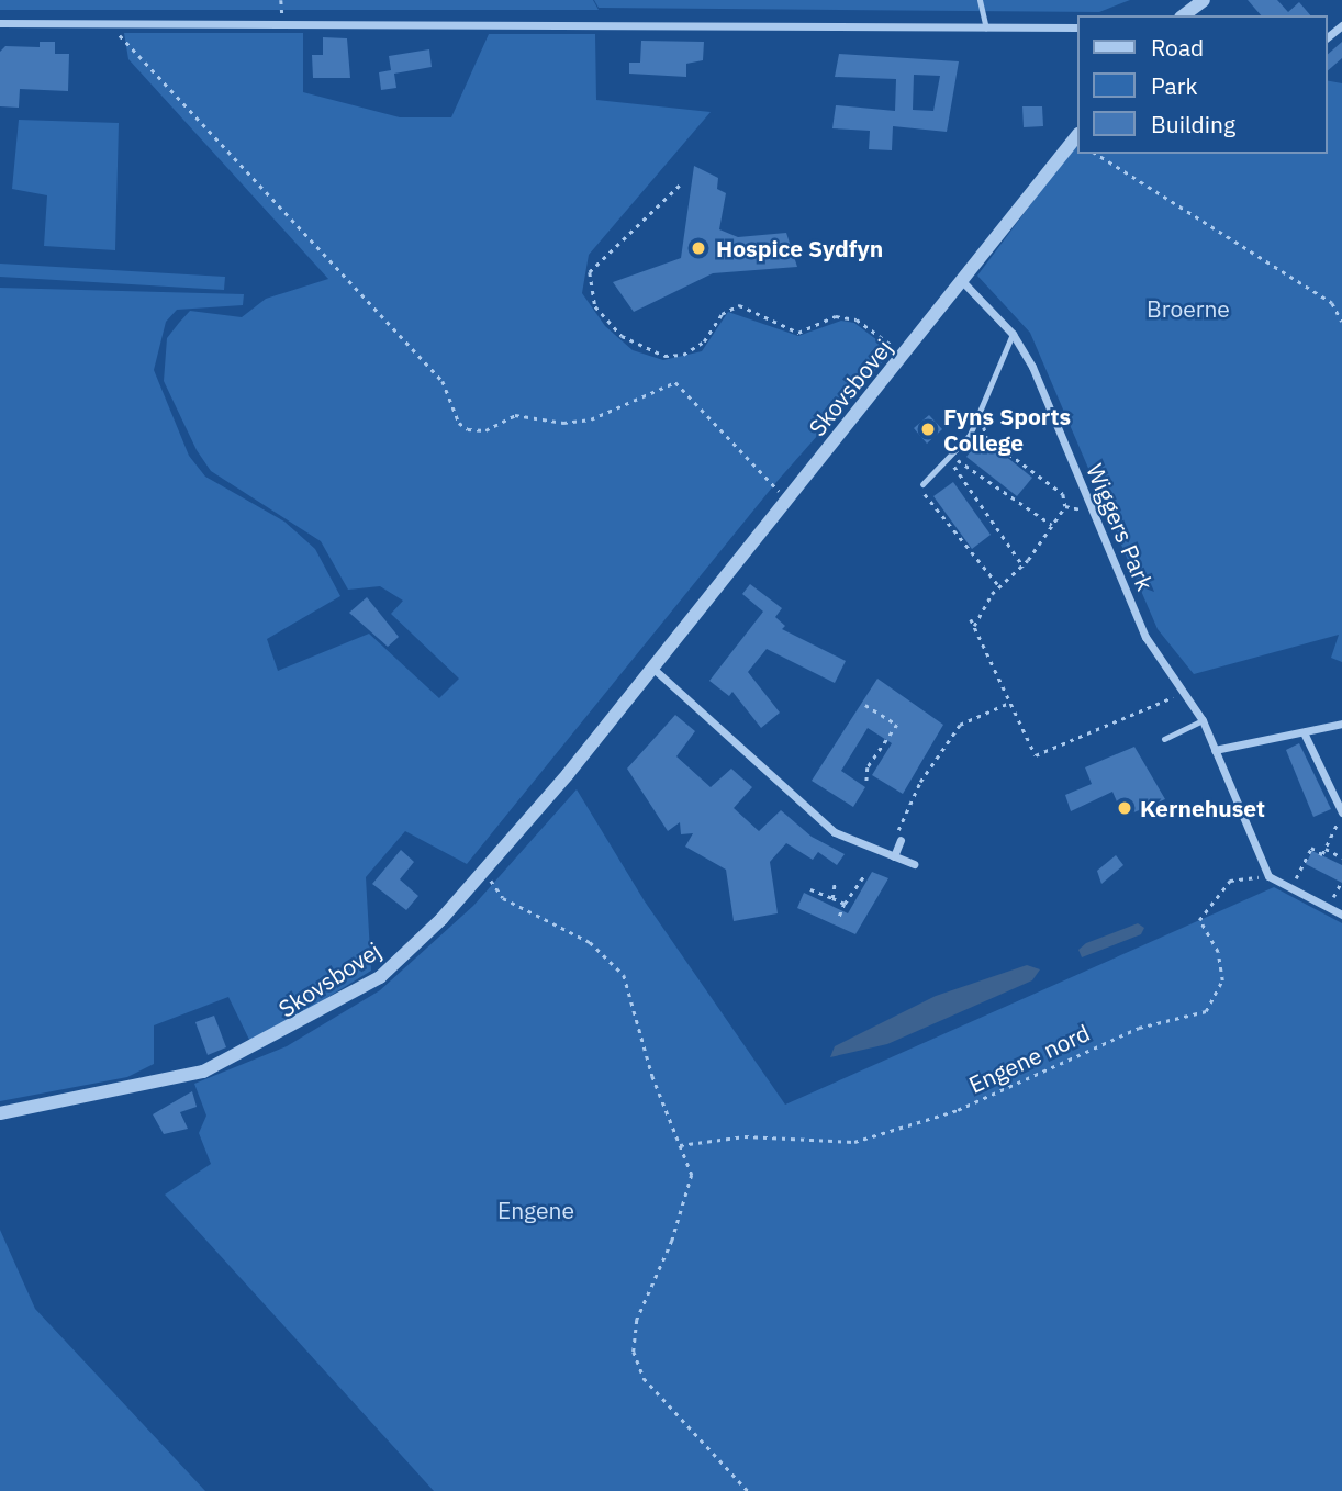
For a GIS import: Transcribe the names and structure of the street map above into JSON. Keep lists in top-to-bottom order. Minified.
{"streets":{"street":["Skovsbovej","Wiggers Park"],"path":["Engene nord"]},"crossings":[["Skovsbovej","Wiggers Park"],["Wiggers Park","Engene nord"]],"parks":["Broerne","Engene"],"places":["Hospice Sydfyn","Fyns Sports College","Kernehuset"],"legend":["Road","Park","Building"]}
